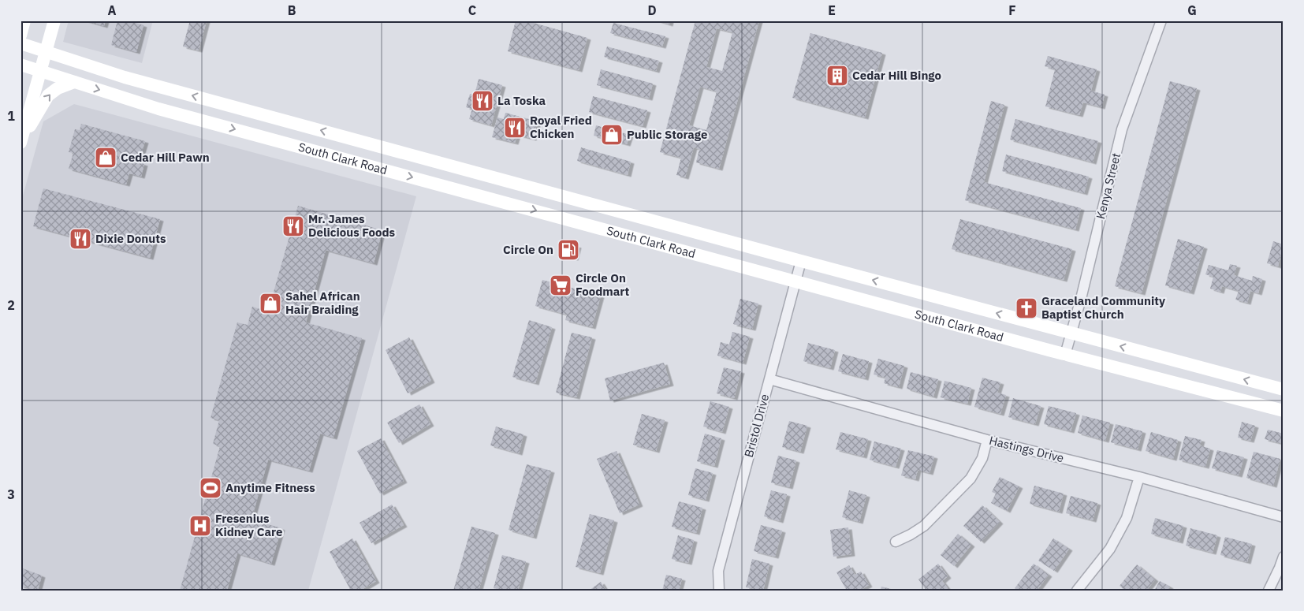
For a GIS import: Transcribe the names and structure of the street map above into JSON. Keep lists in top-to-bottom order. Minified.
{"streets":{"main road":["South Clark Road"],"street":["Kenya Street","Bristol Drive","Hastings Drive"]},"crossings":[["South Clark Road","Kenya Street"],["South Clark Road","Bristol Drive"],["Bristol Drive","Hastings Drive"]],"places":{"building":["Cedar Hill Bingo"],"restaurant":["La Toska","Royal Fried Chicken","Mr. James Delicious Foods","Dixie Donuts"],"shop":["Public Storage","Cedar Hill Pawn","Sahel African Hair Braiding"],"fuel station":["Circle On"],"supermarket":["Circle On Foodmart"],"church":["Graceland Community Baptist Church"],"sports":["Anytime Fitness"],"hospital":["Fresenius Kidney Care"]},"grid":{"columns":["A","B","C","D","E","F","G"],"rows":["1","2","3"]}}
